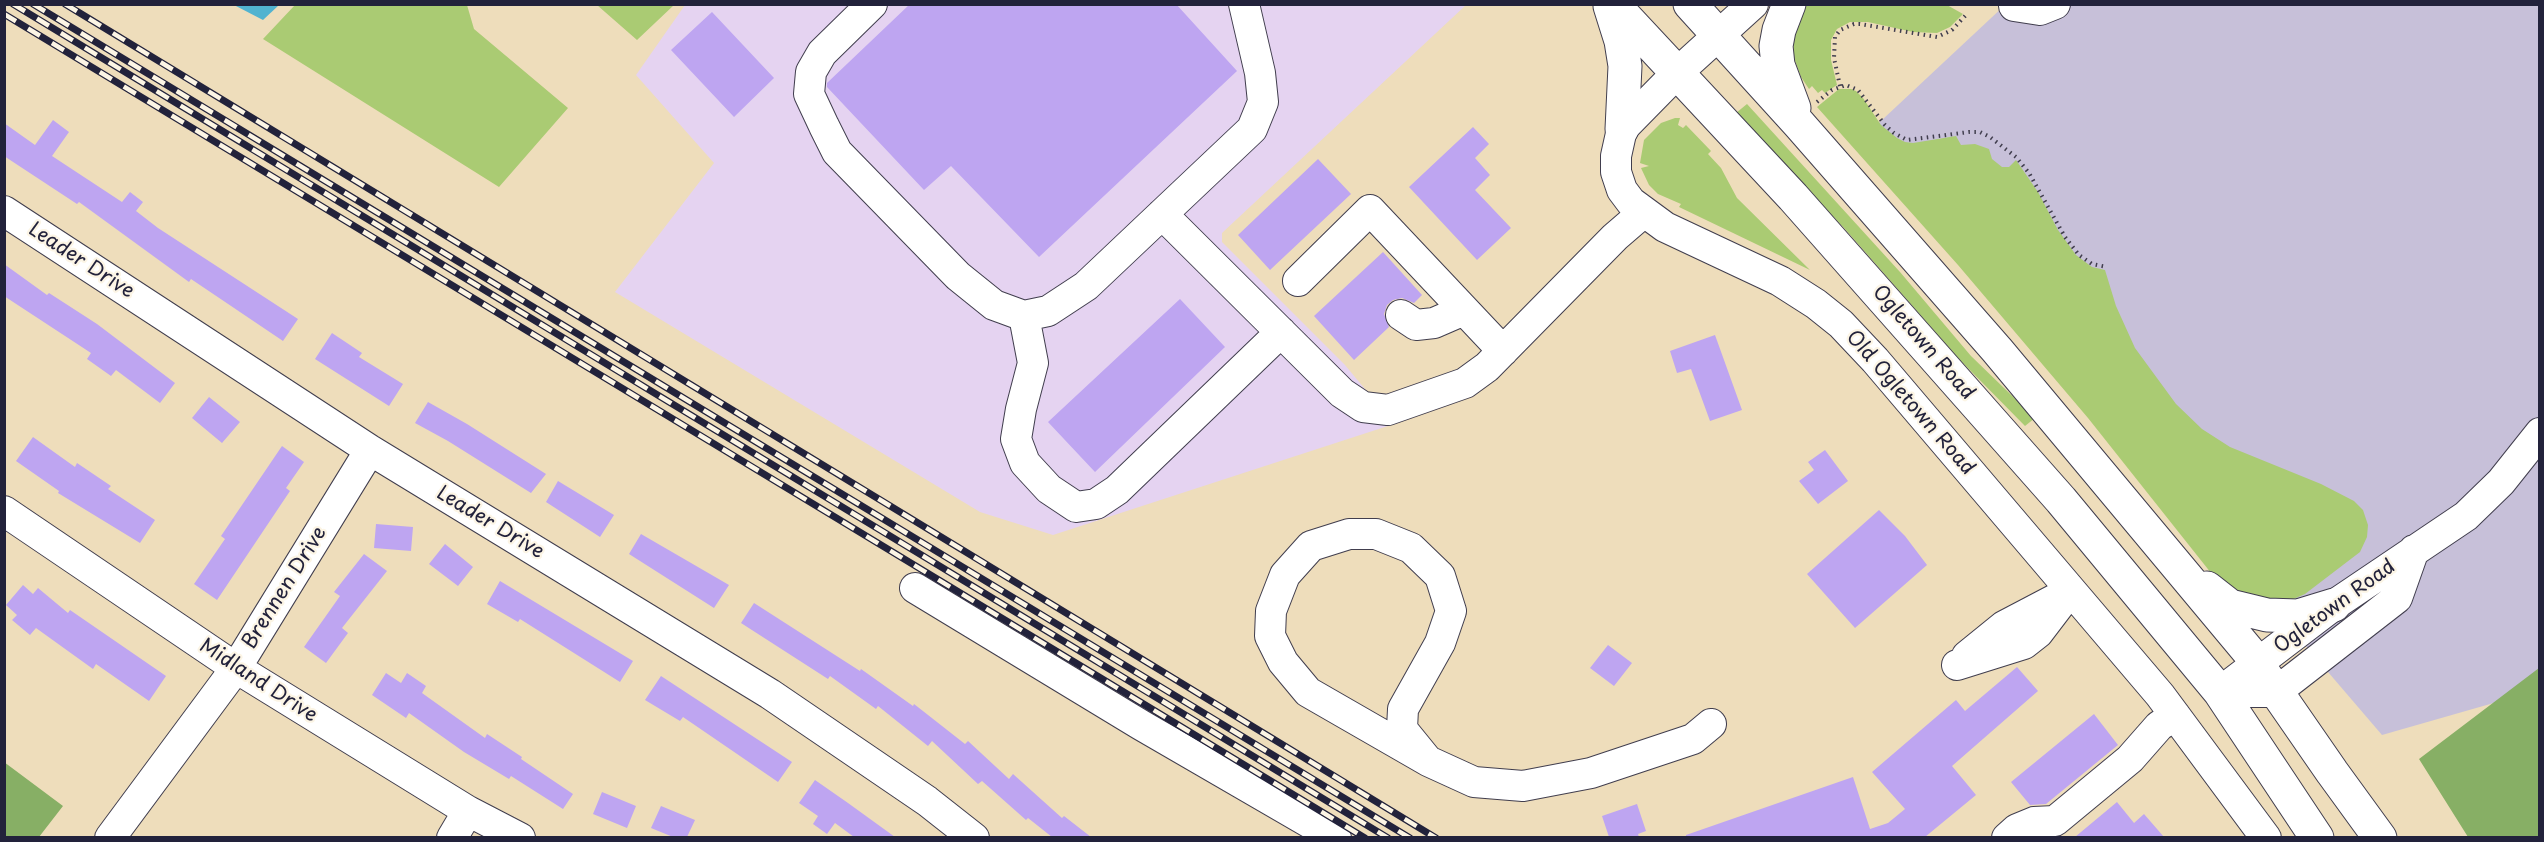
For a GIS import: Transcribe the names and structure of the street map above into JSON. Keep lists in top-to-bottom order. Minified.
{"streets":{"main road":["Ogletown Road"],"street":["Leader Drive","Old Ogletown Road","Brennen Drive","Midland Drive"]},"crossings":[["Leader Drive","Brennen Drive"],["Brennen Drive","Midland Drive"]]}
